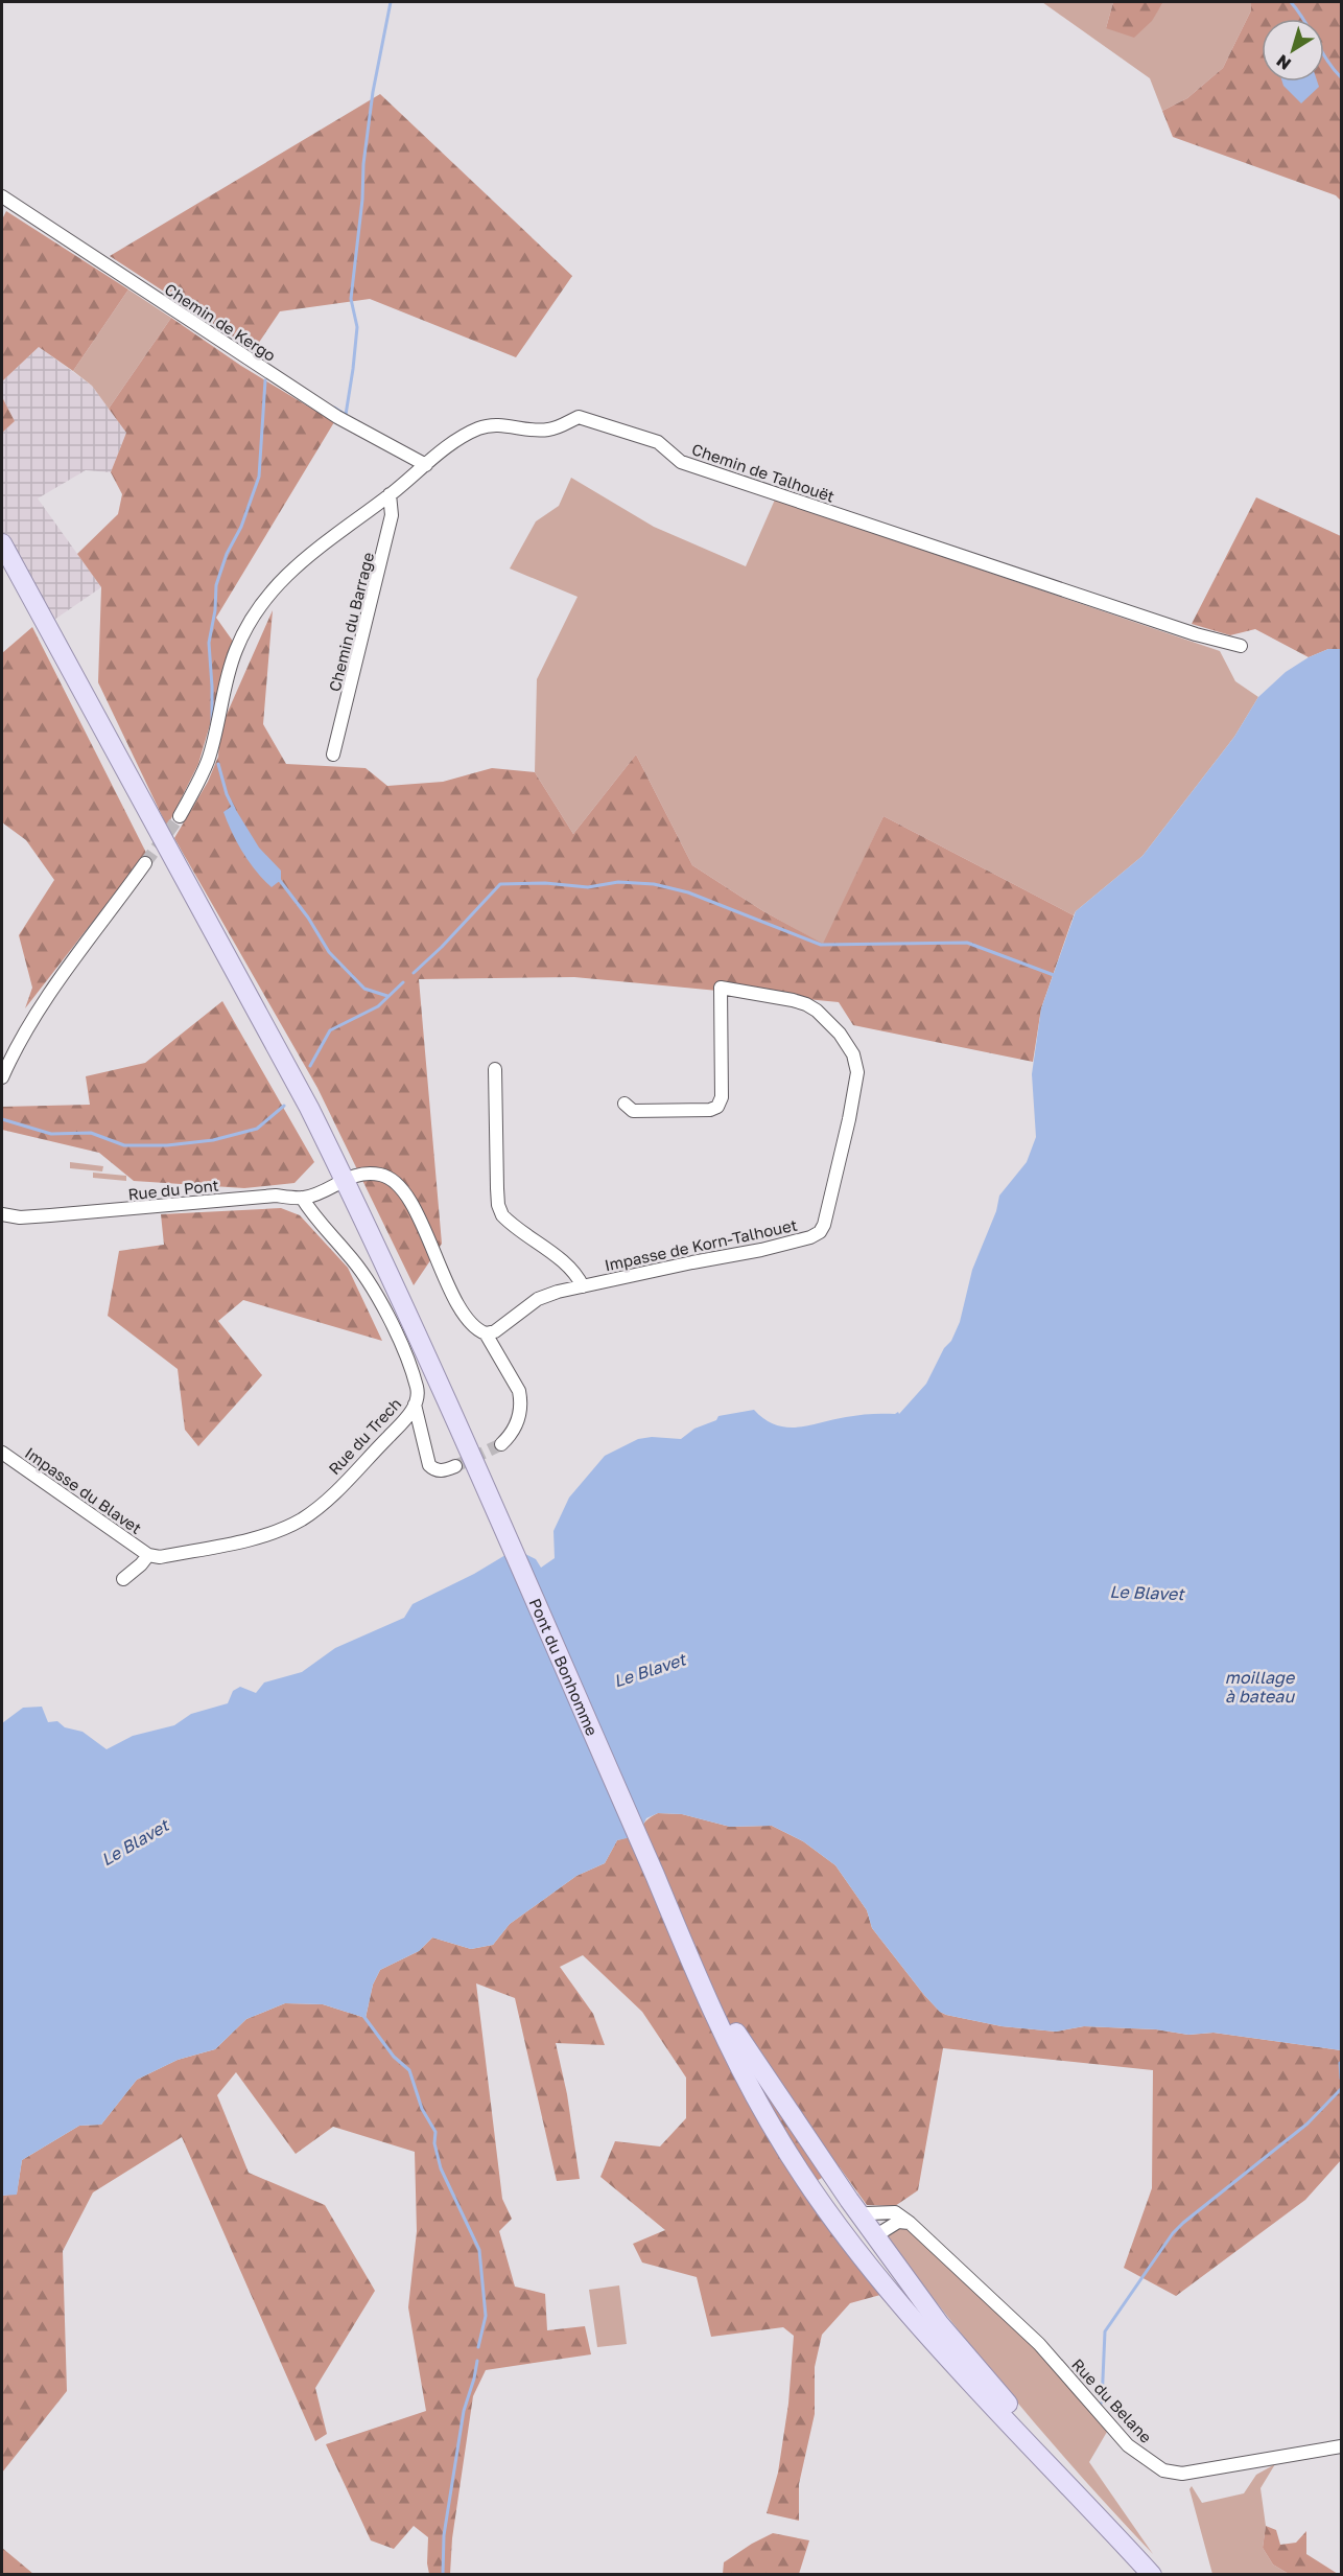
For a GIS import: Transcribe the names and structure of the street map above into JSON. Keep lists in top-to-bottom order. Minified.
{"streets":{"main road":["Pont du Bonhomme"],"street":["Chemin de Kergo","Chemin de Talhouët","Chemin du Barrage","Rue du Pont","Impasse de Korn-Talhouet","Rue du Trech","Impasse du Blavet","Rue du Belane"]},"crossings":[["Chemin de Kergo","Chemin de Talhouët"],["Chemin de Talhouët","Chemin du Barrage"],["Rue du Pont","Rue du Trech"],["Rue du Pont","Pont du Bonhomme"],["Rue du Trech","Impasse du Blavet"]],"water":["Le Blavet","moillage à bateau"],"north":"bottom left"}
